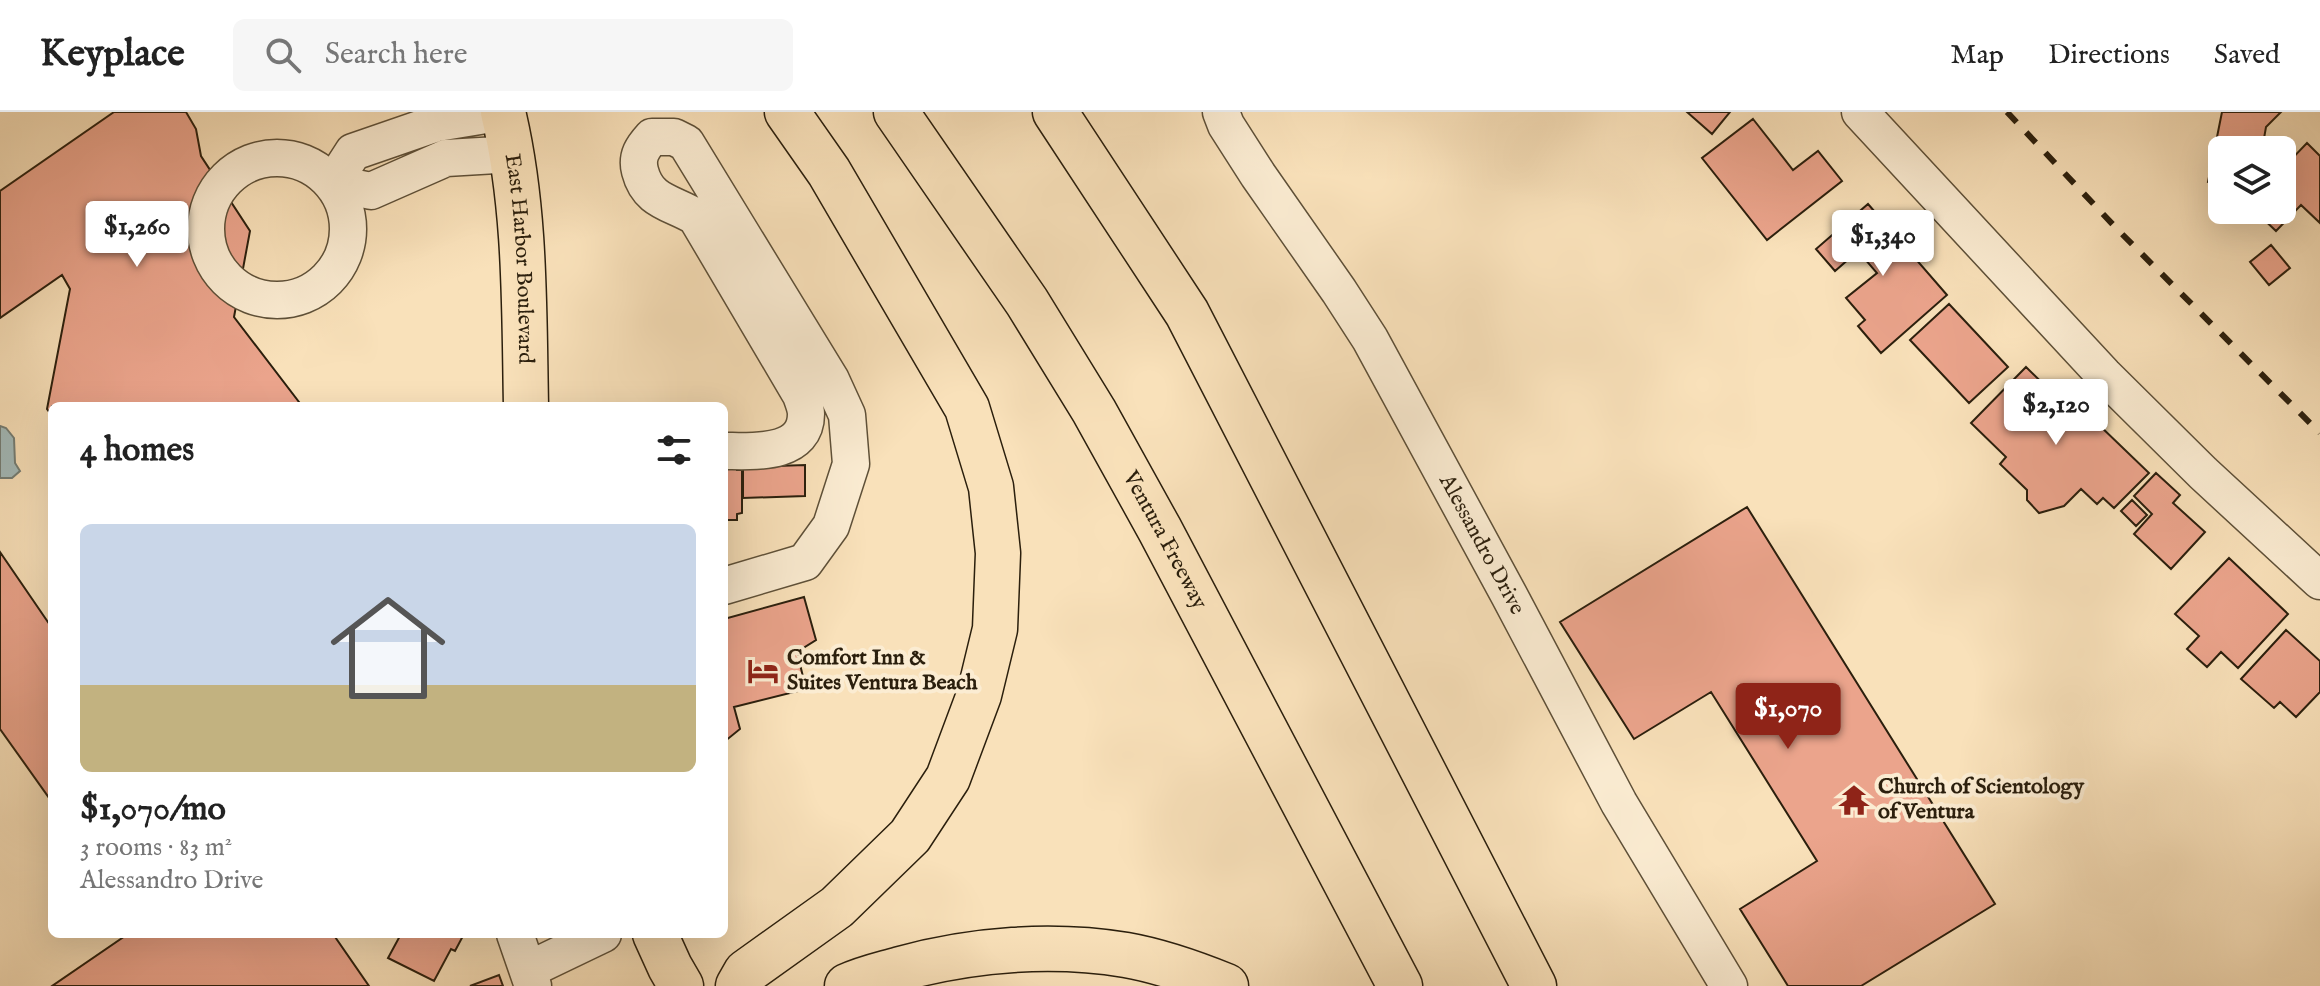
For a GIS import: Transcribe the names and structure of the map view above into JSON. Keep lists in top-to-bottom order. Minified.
{"streets":{"main road":["East Harbor Boulevard","Ventura Freeway"],"street":["Alessandro Drive"]},"places":{"hotel":["Comfort Inn & Suites Ventura Beach"],"temple":["Church of Scientology of Ventura"]},"page":{"header":"Keyplace","search":"Search here","nav":["Map","Directions","Saved"],"price":["$1,260","$1,340","$2,120","$1,070"],"heading":"4 homes","list":[{"name":"$1,070/mo","note":"3 rooms · 83 m² · Alessandro Drive"}]}}
